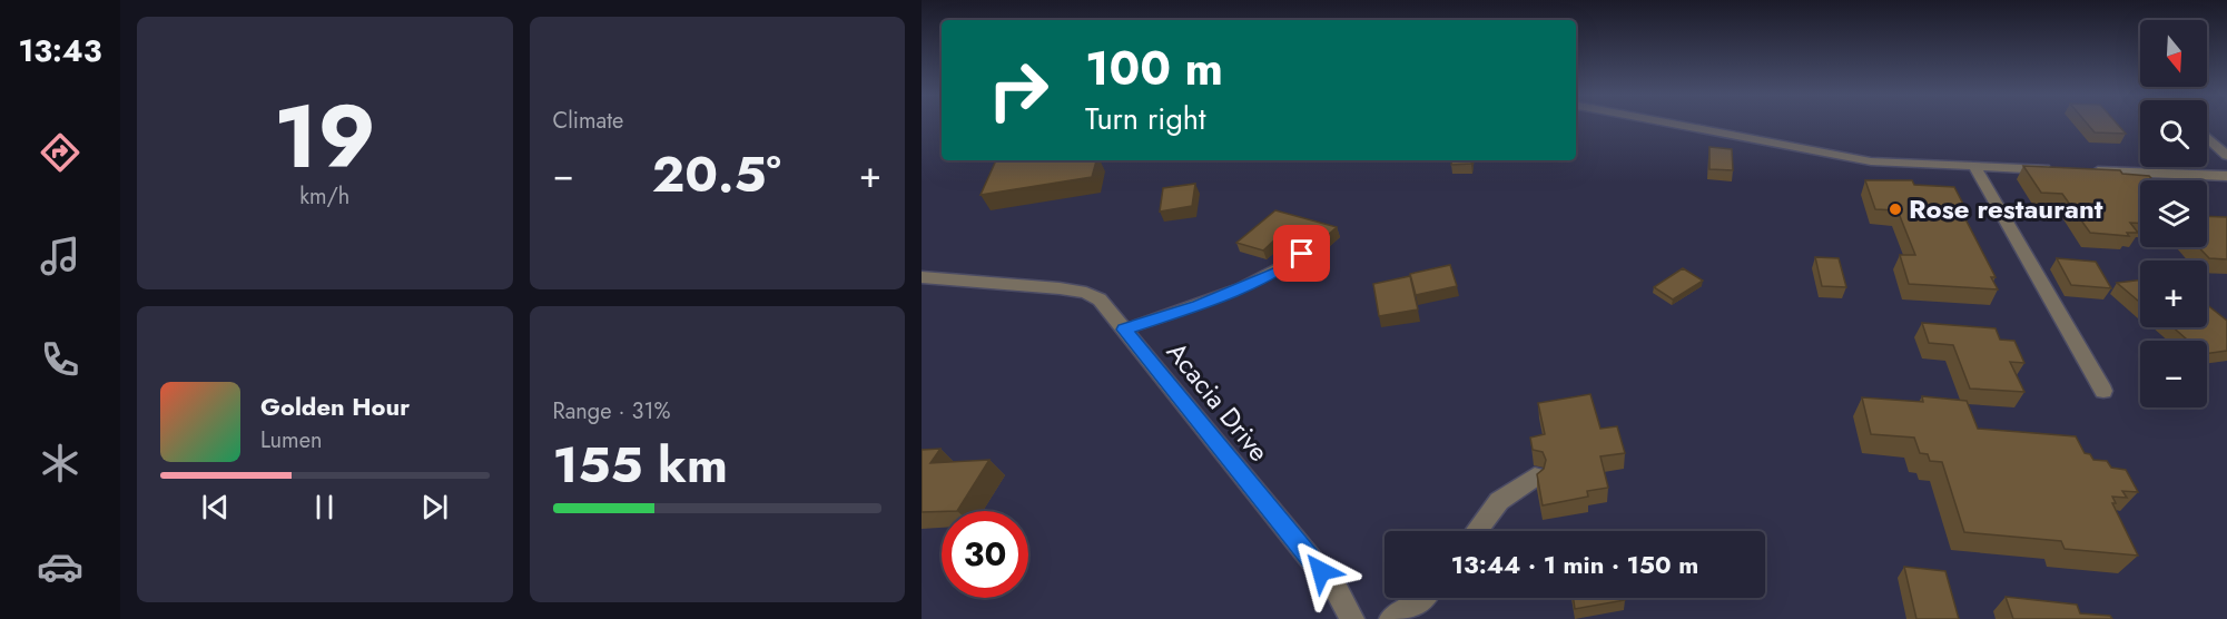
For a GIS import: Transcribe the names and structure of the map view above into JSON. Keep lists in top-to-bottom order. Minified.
{"streets":{"street":["Acacia Drive"]},"places":["Rose restaurant"],"north":"bottom","page":{"tabs":"13:43","tile":[["19","km/h"],"Climate",["Range · 31%","155 km"]],"map_buttons":["+","−"],"turn":["100 m","Turn right"],"heat":["−","20.5°","+"],"song":["Golden Hour","Lumen"],"limit":"30","trip":"13:44 · 1 min · 150 m"}}
